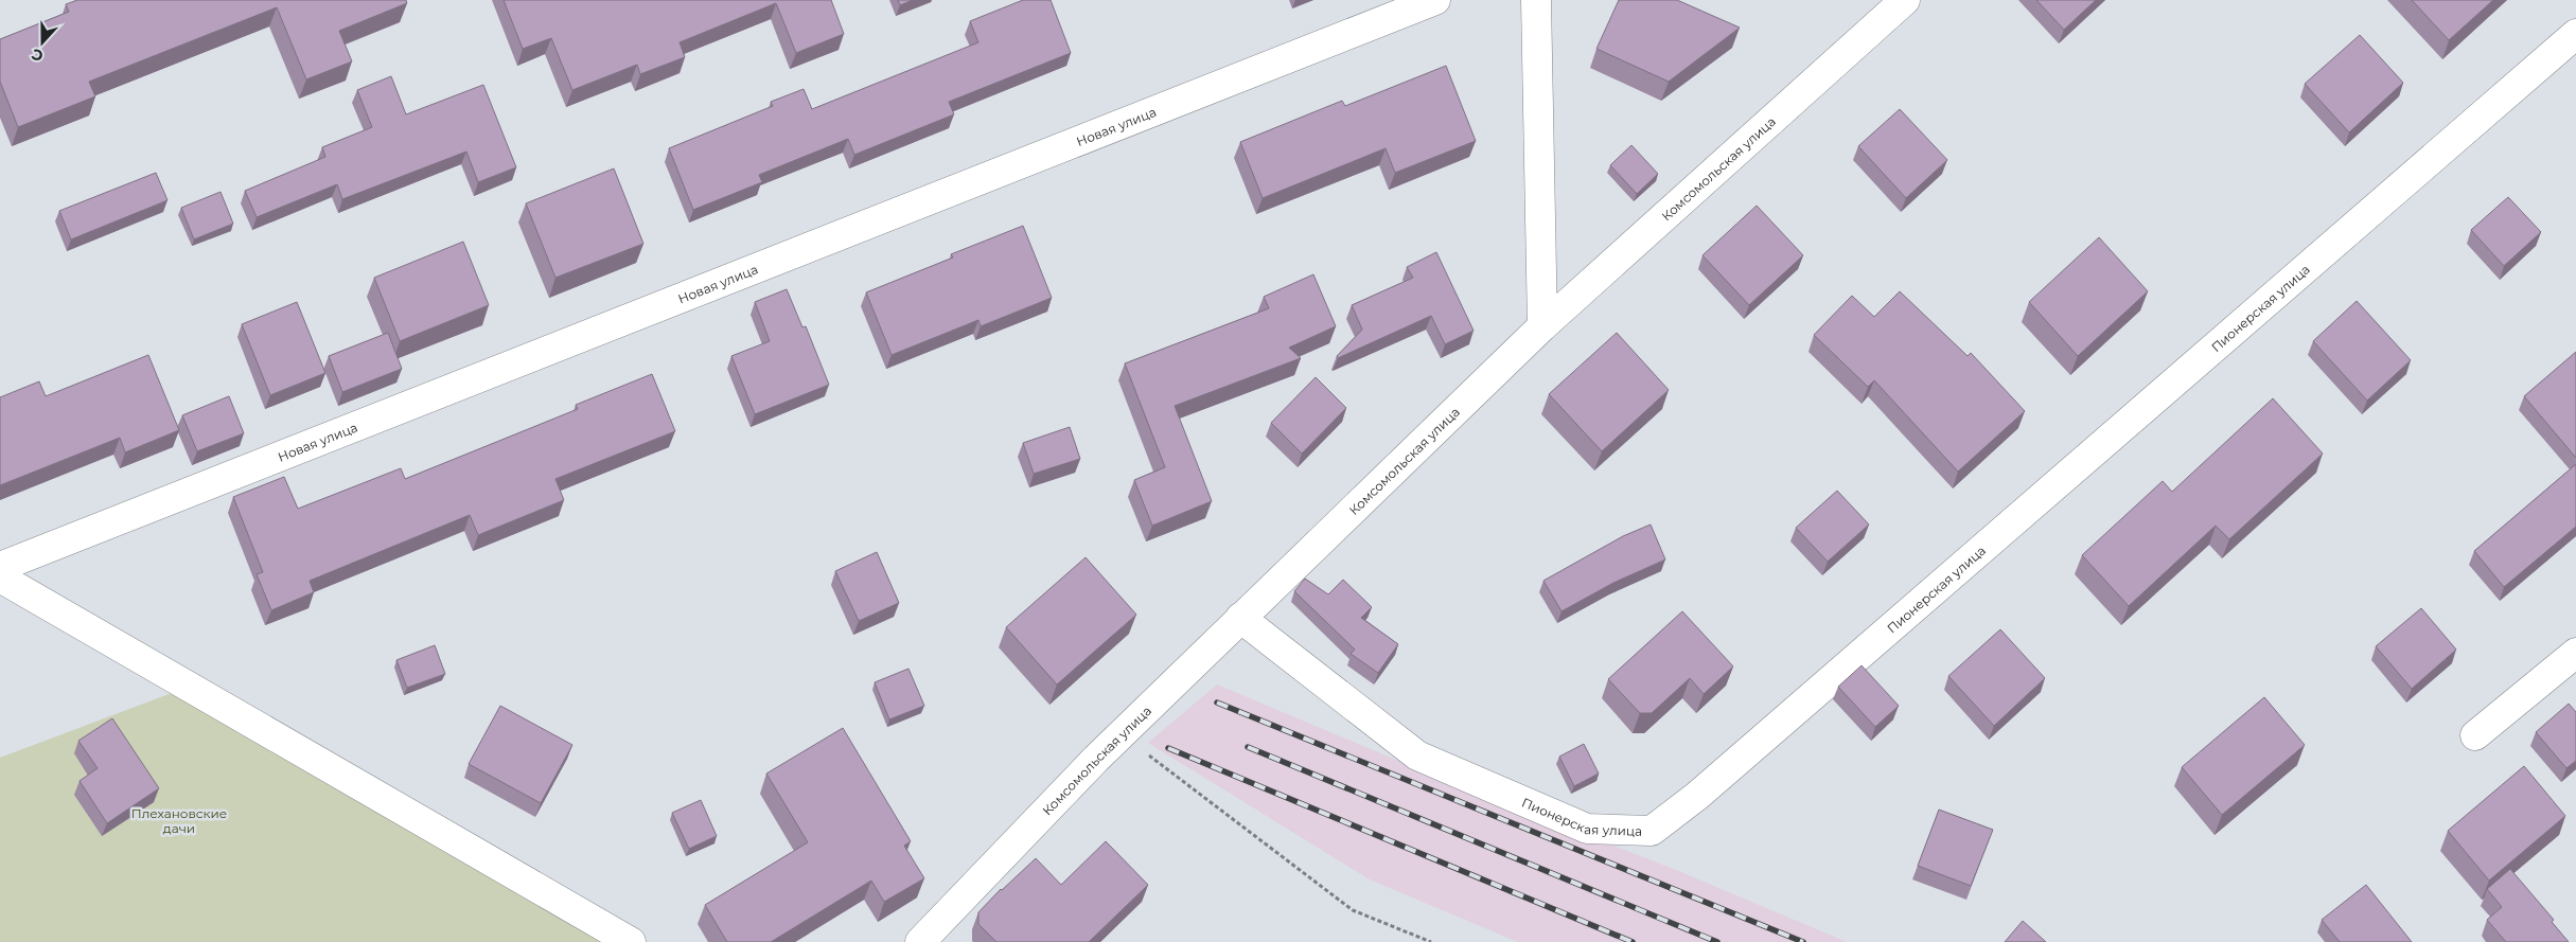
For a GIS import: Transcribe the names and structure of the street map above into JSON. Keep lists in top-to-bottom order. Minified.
{"streets":{"street":["Новая улица","Комсомольская улица","Пионерская улица"]},"crossings":[["Комсомольская улица","Пионерская улица"]],"parks":["Плехановские дачи"],"north":"bottom"}
